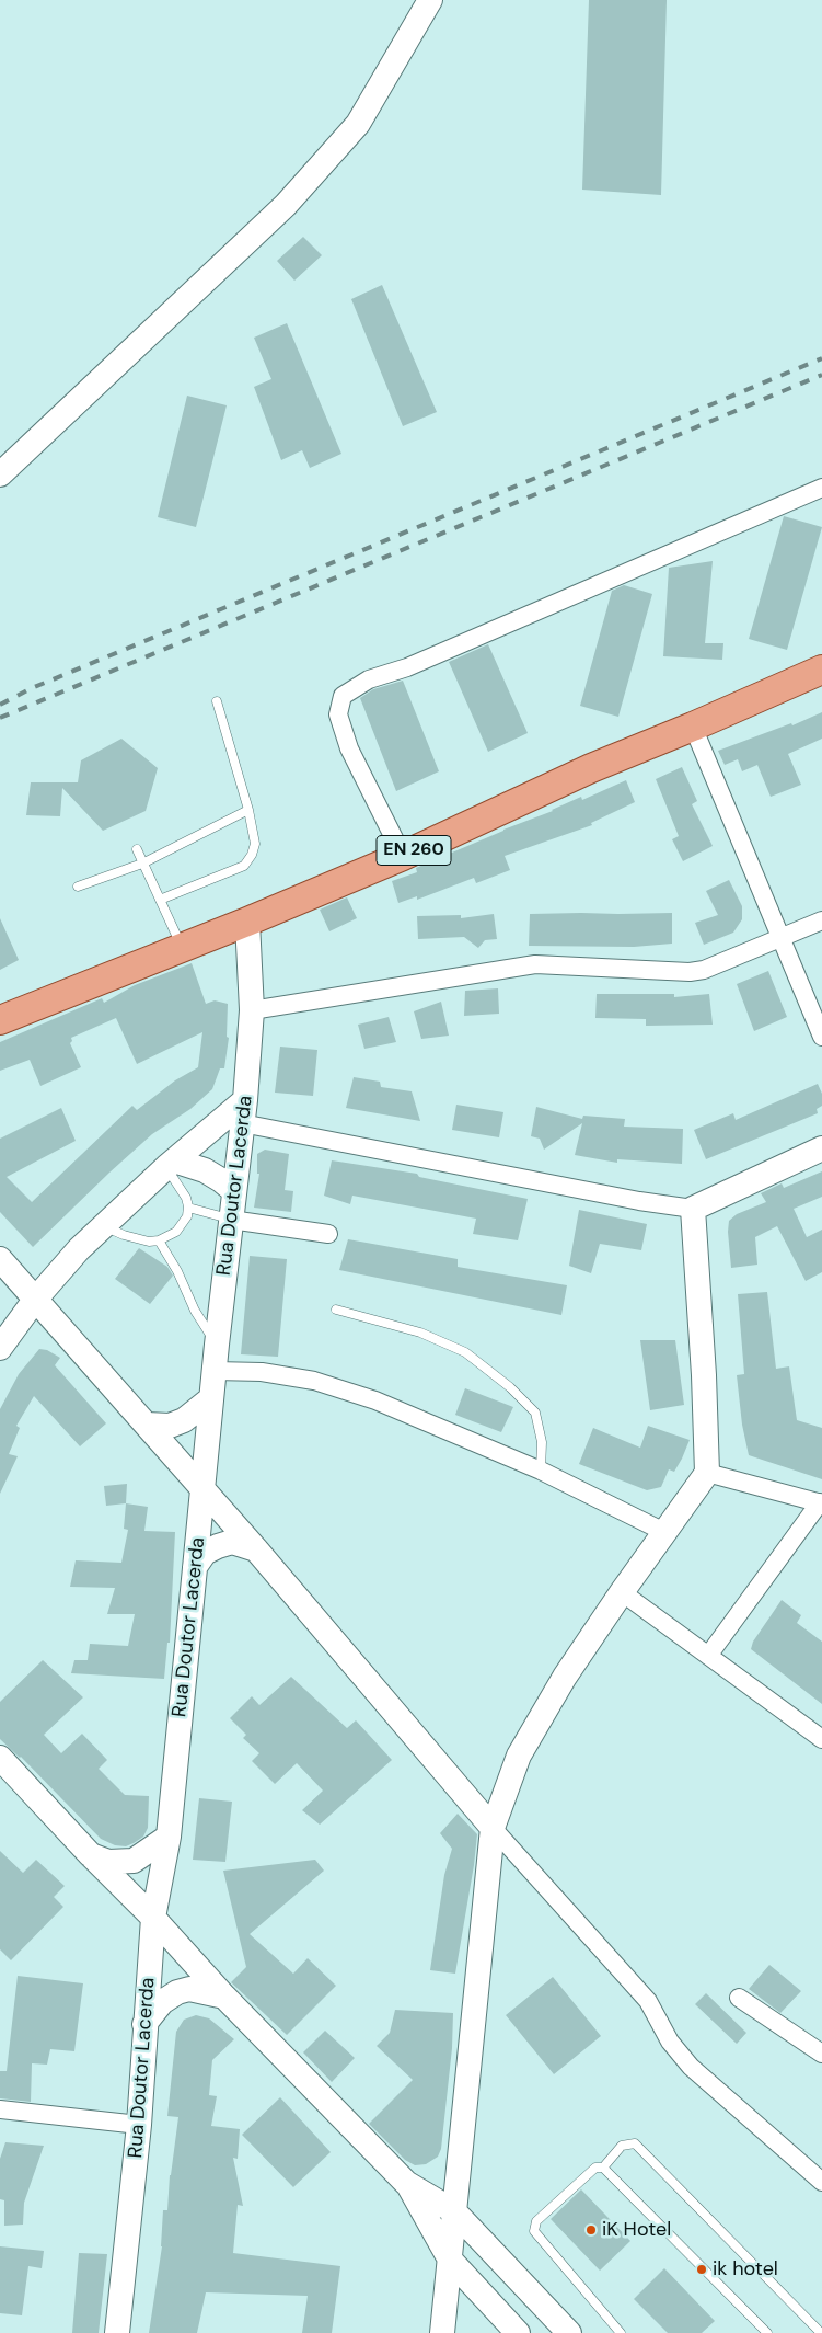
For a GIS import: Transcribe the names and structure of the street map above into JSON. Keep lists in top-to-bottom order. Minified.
{"streets":{"main road":["EN 260","Rua Doutor Lacerda"]},"crossings":[["EN 260","Rua Doutor Lacerda"]],"places":["iK Hotel","ik hotel"]}
